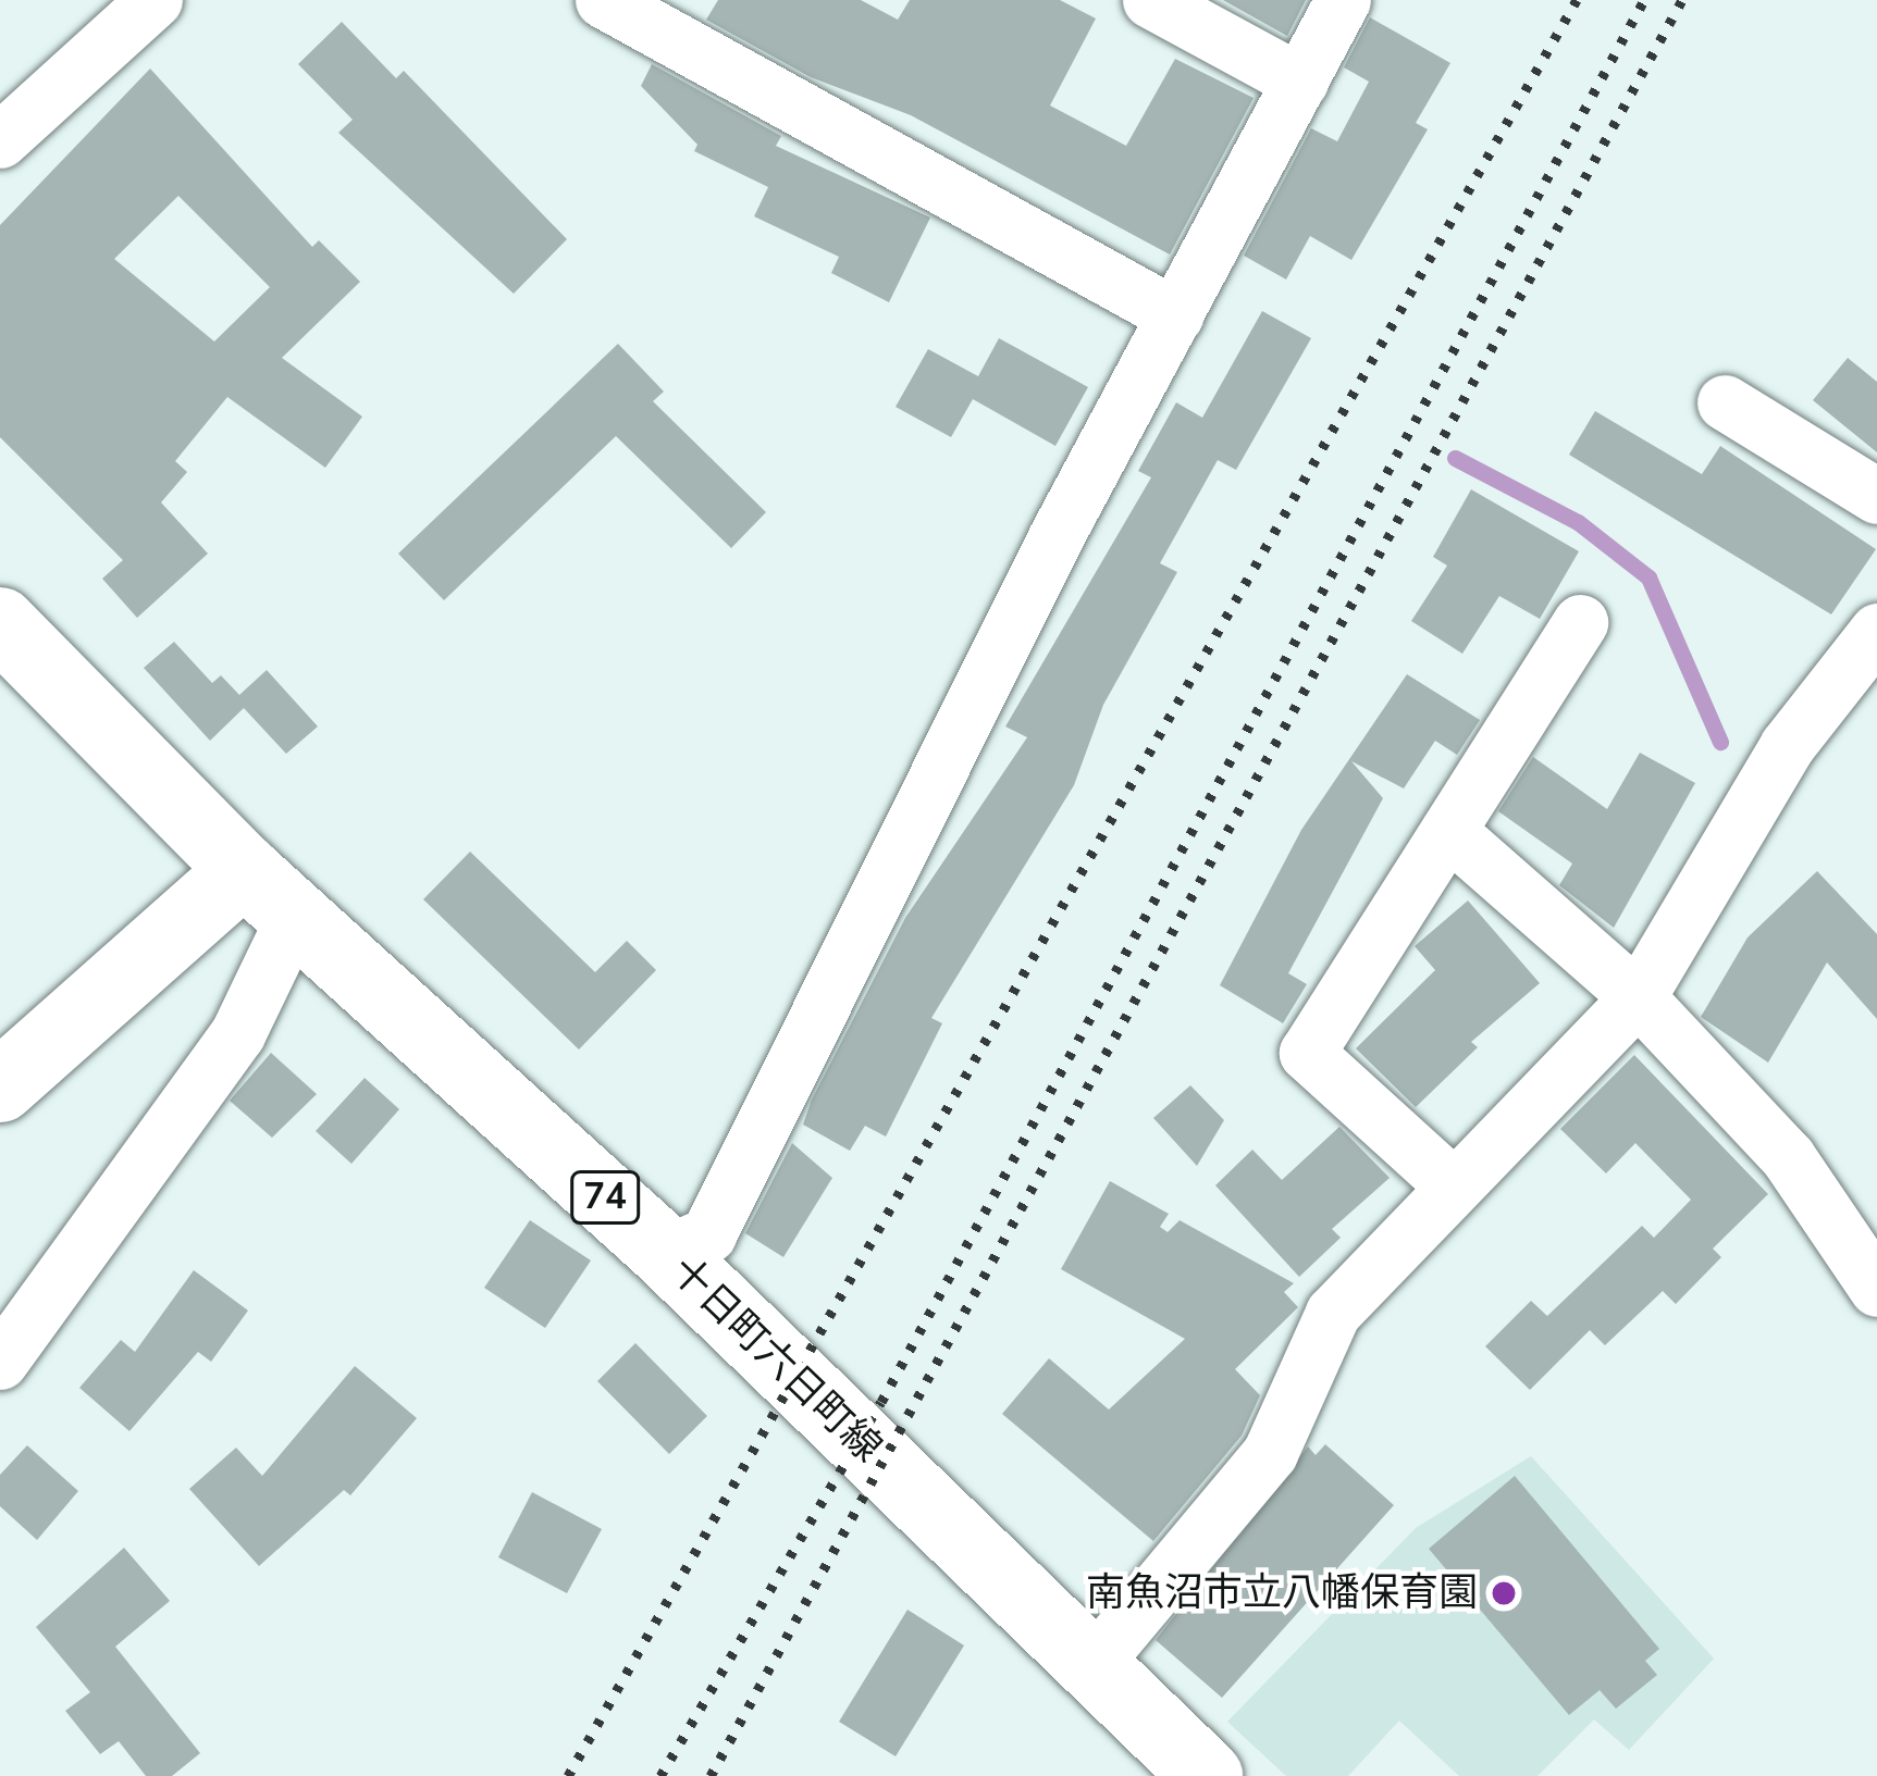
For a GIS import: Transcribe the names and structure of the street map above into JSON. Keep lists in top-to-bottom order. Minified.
{"streets":{"main road":["74","十日町六日町線"]},"places":["南魚沼市立八幡保育園"]}
